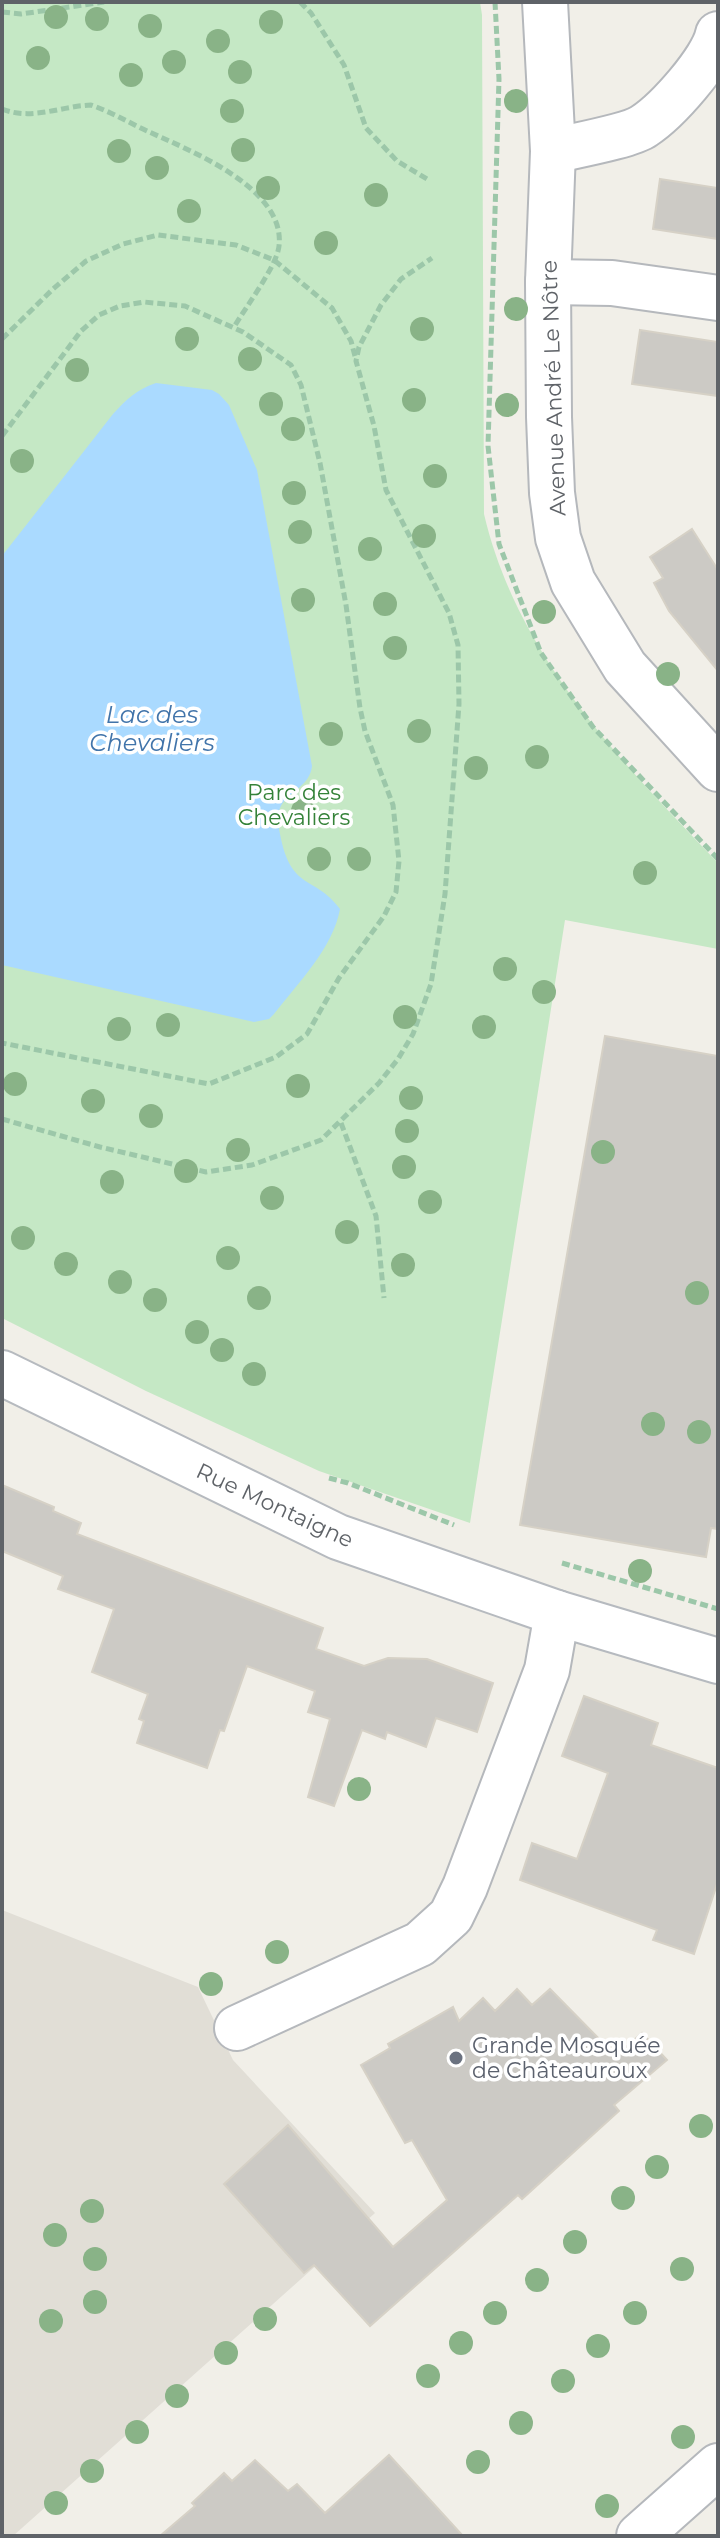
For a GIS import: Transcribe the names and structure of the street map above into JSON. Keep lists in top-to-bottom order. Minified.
{"streets":{"street":["Avenue André Le Nôtre","Rue Montaigne"]},"water":["Lac des Chevaliers"],"parks":["Parc des Chevaliers"],"places":["Grande Mosquée de Châteauroux"]}
